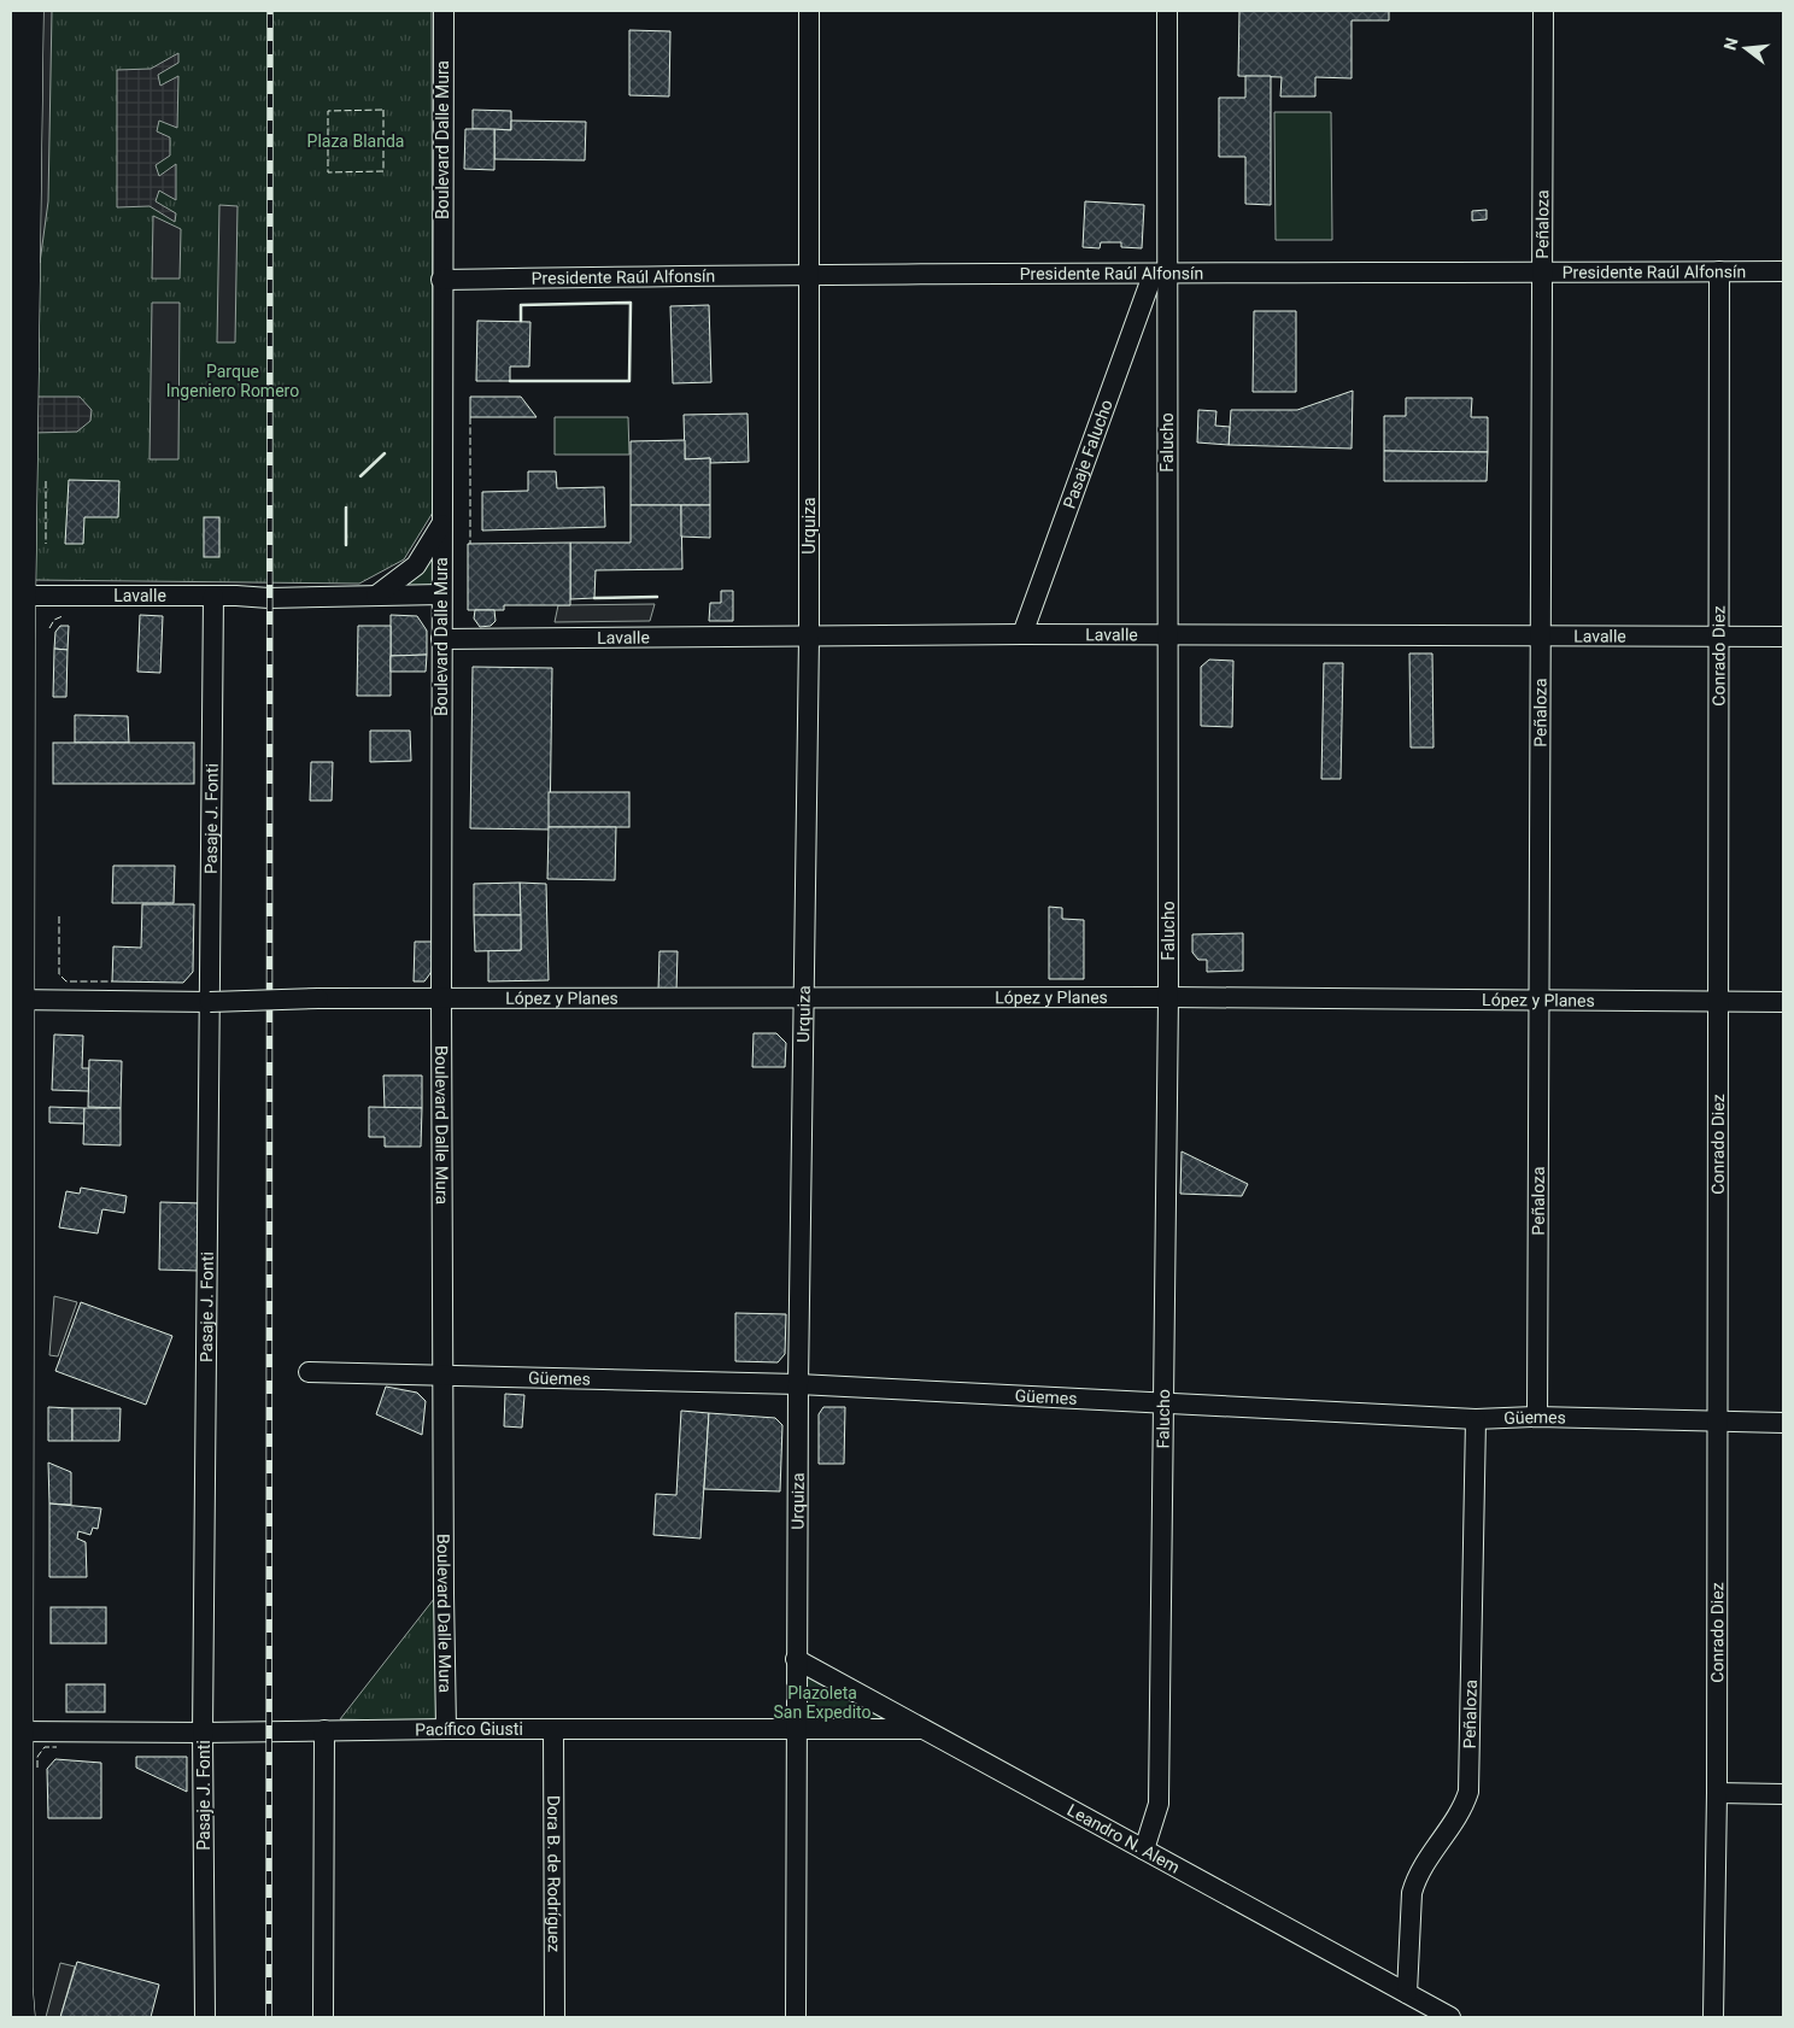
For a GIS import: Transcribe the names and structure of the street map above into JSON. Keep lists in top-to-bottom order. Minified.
{"streets":{"street":["Boulevard Dalle Mura","Peñaloza","Presidente Raúl Alfonsín","Falucho","Pasaje Falucho","Urquiza","Lavalle","Conrado Diez","Pasaje J. Fonti","López y Planes","Güemes","Pacífico Giusti","Leandro N. Alem","Dora B. de Rodríguez"]},"crossings":[["Boulevard Dalle Mura","Presidente Raúl Alfonsín"],["Boulevard Dalle Mura","Lavalle"],["Boulevard Dalle Mura","López y Planes"],["Boulevard Dalle Mura","Güemes"],["Boulevard Dalle Mura","Pacífico Giusti"],["Peñaloza","Presidente Raúl Alfonsín"],["Peñaloza","Lavalle"],["Peñaloza","López y Planes"],["Peñaloza","Güemes"],["Peñaloza","Leandro N. Alem"],["Presidente Raúl Alfonsín","Falucho"],["Presidente Raúl Alfonsín","Pasaje Falucho"],["Presidente Raúl Alfonsín","Urquiza"],["Presidente Raúl Alfonsín","Conrado Diez"],["Falucho","Pasaje Falucho"],["Falucho","Lavalle"],["Falucho","López y Planes"],["Falucho","Güemes"],["Falucho","Leandro N. Alem"],["Pasaje Falucho","Lavalle"],["Urquiza","Lavalle"],["Urquiza","López y Planes"],["Urquiza","Güemes"],["Urquiza","Pacífico Giusti"],["Urquiza","Leandro N. Alem"],["Lavalle","Conrado Diez"],["Lavalle","Pasaje J. Fonti"],["Conrado Diez","López y Planes"],["Conrado Diez","Güemes"],["Pasaje J. Fonti","López y Planes"],["Pasaje J. Fonti","Pacífico Giusti"],["Pacífico Giusti","Leandro N. Alem"],["Pacífico Giusti","Dora B. de Rodríguez"]],"parks":["Plaza Blanda","Parque Ingeniero Romero","Plazoleta San Expedito"],"north":"left"}
